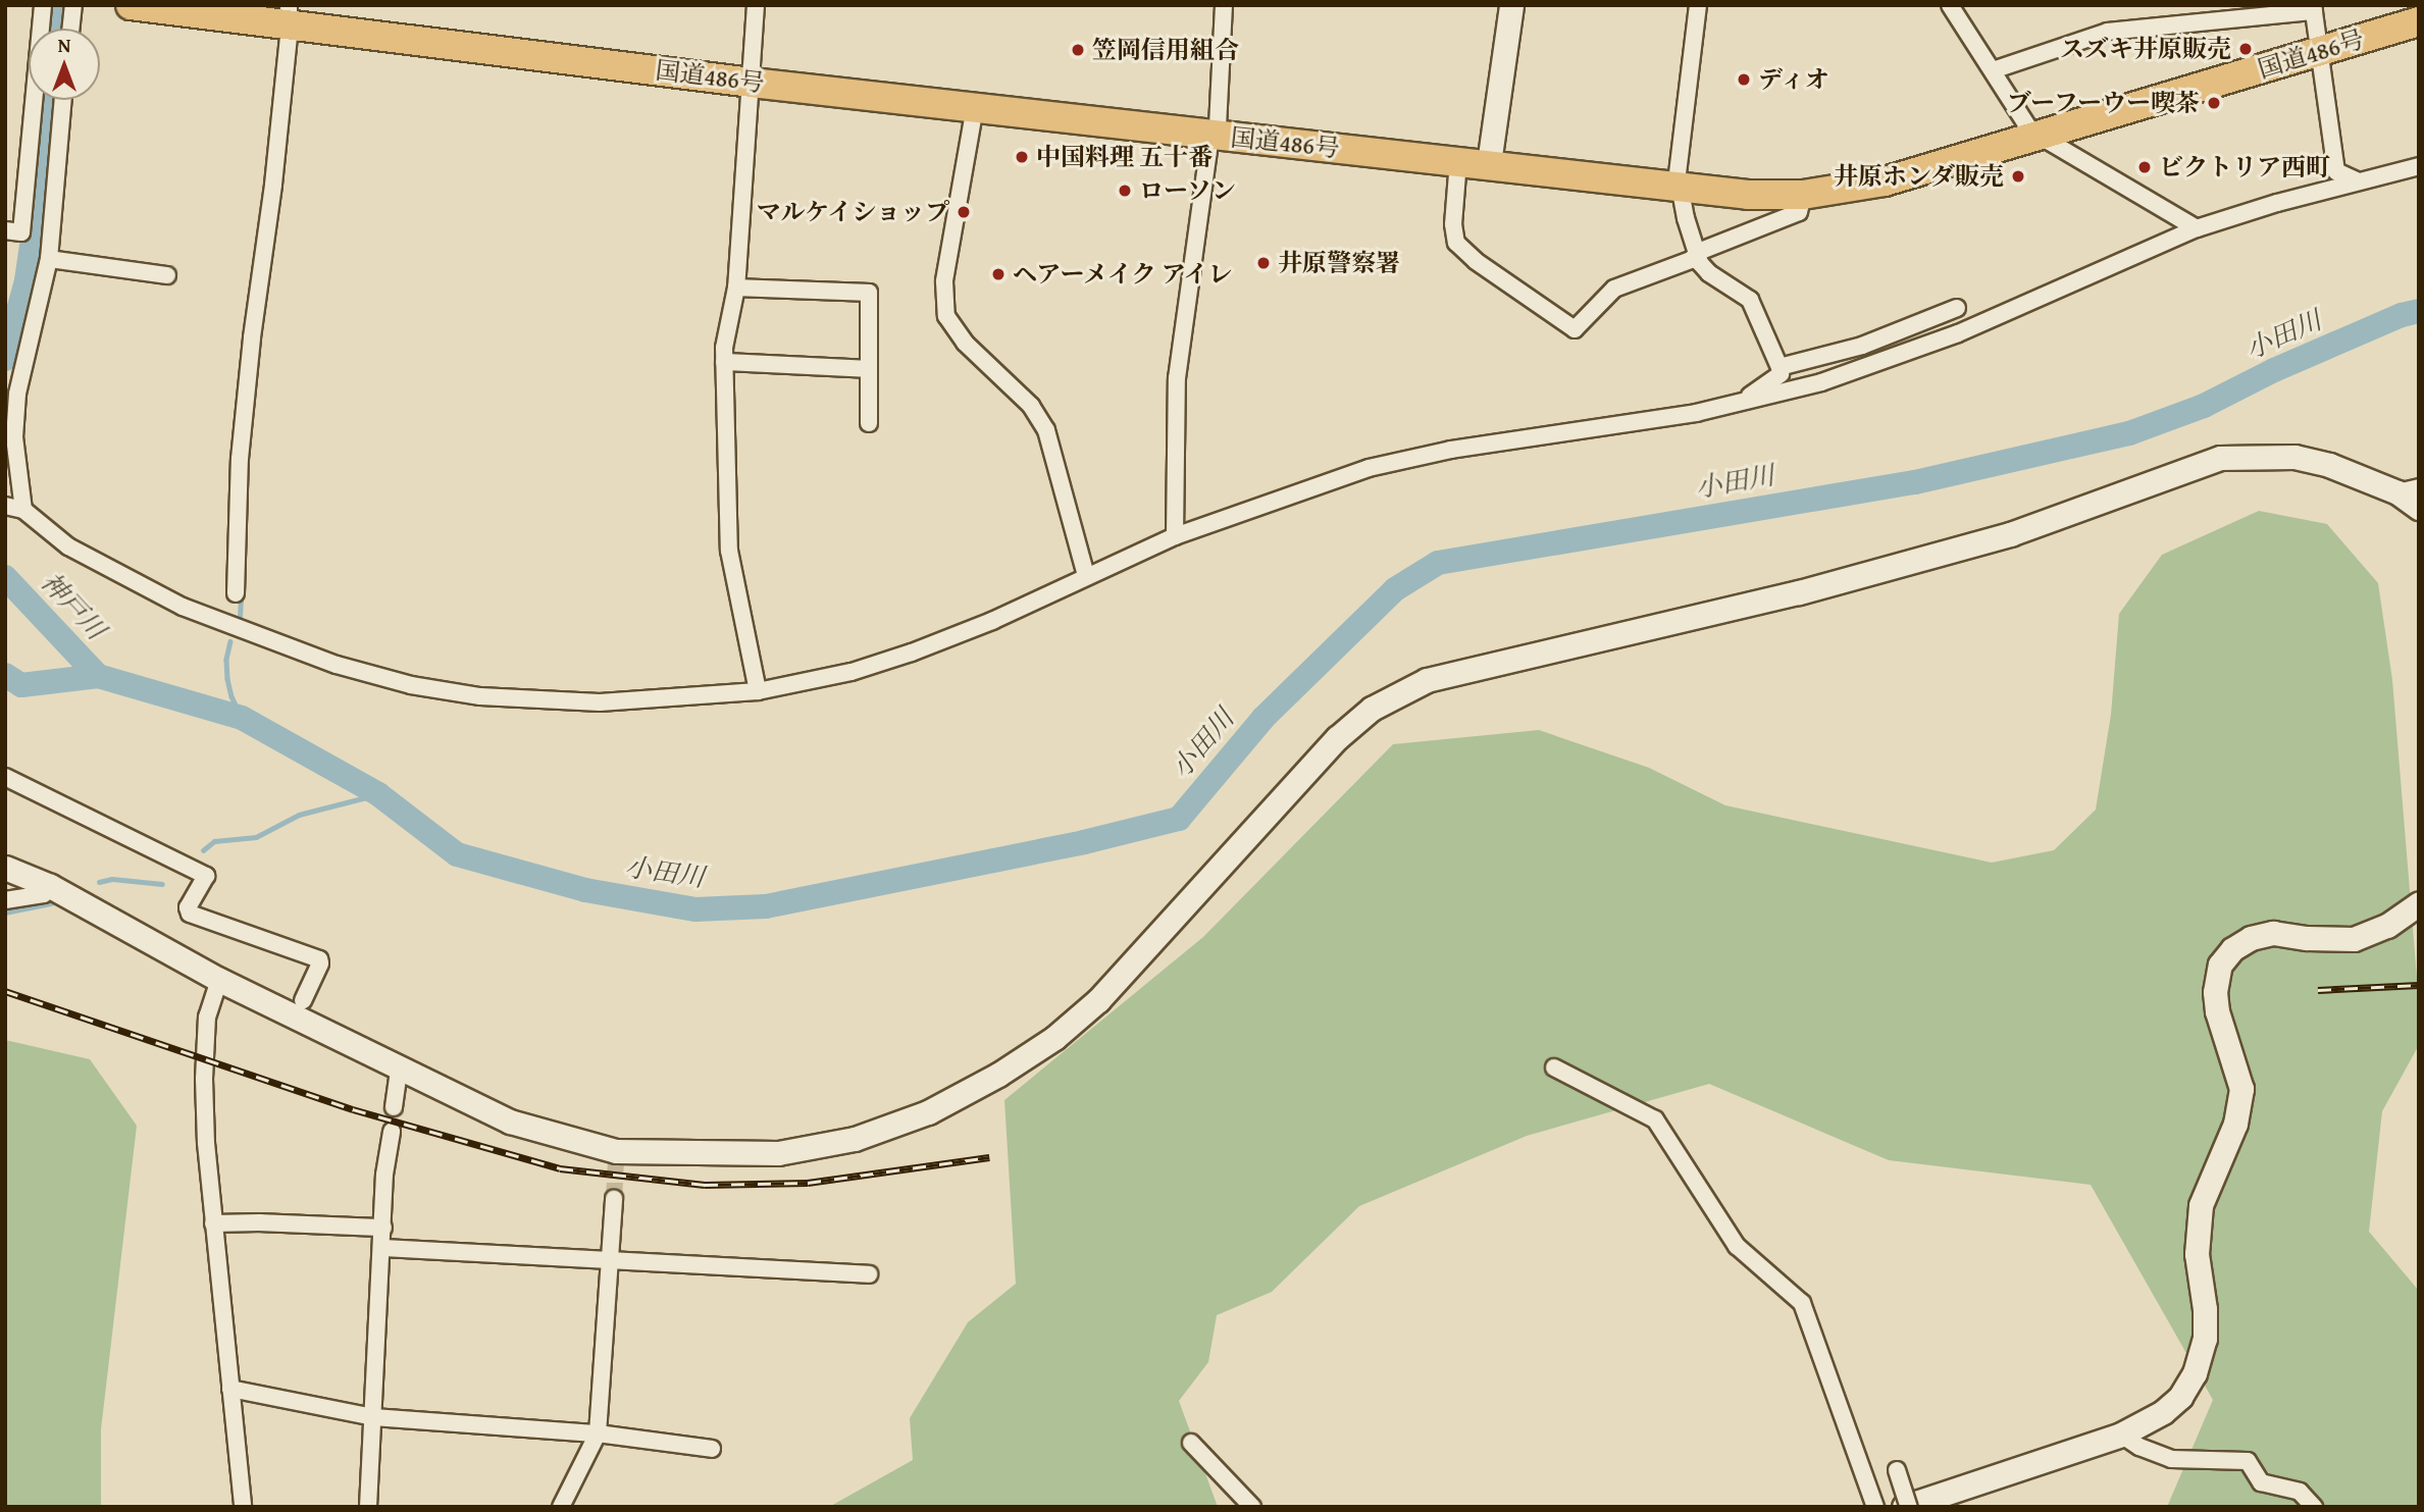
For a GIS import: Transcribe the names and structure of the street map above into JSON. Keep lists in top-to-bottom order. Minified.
{"streets":{"highway":["国道486号"]},"water":["小田川","神戸川"],"places":["スズキ井原販売","笠岡信用組合","ディオ","ブーフーウー喫茶","中国料理 五十番","ビクトリア西町","井原ホンダ販売","ローソン","マルケイショップ","井原警察署","ヘアーメイク アイレ"],"north":"top"}
